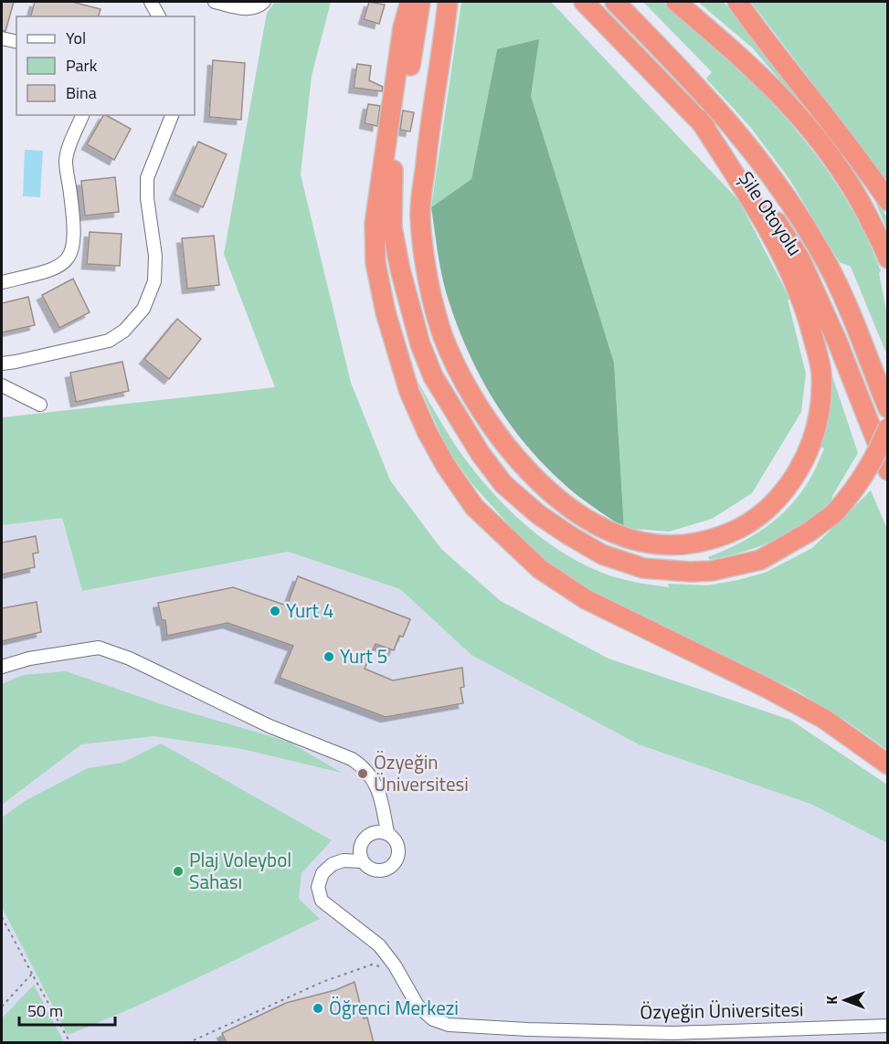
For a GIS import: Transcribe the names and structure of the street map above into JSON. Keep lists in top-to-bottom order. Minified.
{"streets":{"highway":["Şile Otoyolu"],"street":["Özyeğin Üniversitesi"]},"places":["Yurt 4","Yurt 5","Özyeğin Üniversitesi","Plaj Voleybol Sahası","Öğrenci Merkezi"],"legend":["Yol","Park","Bina"],"scale_bar":"50 m","north":"left"}
